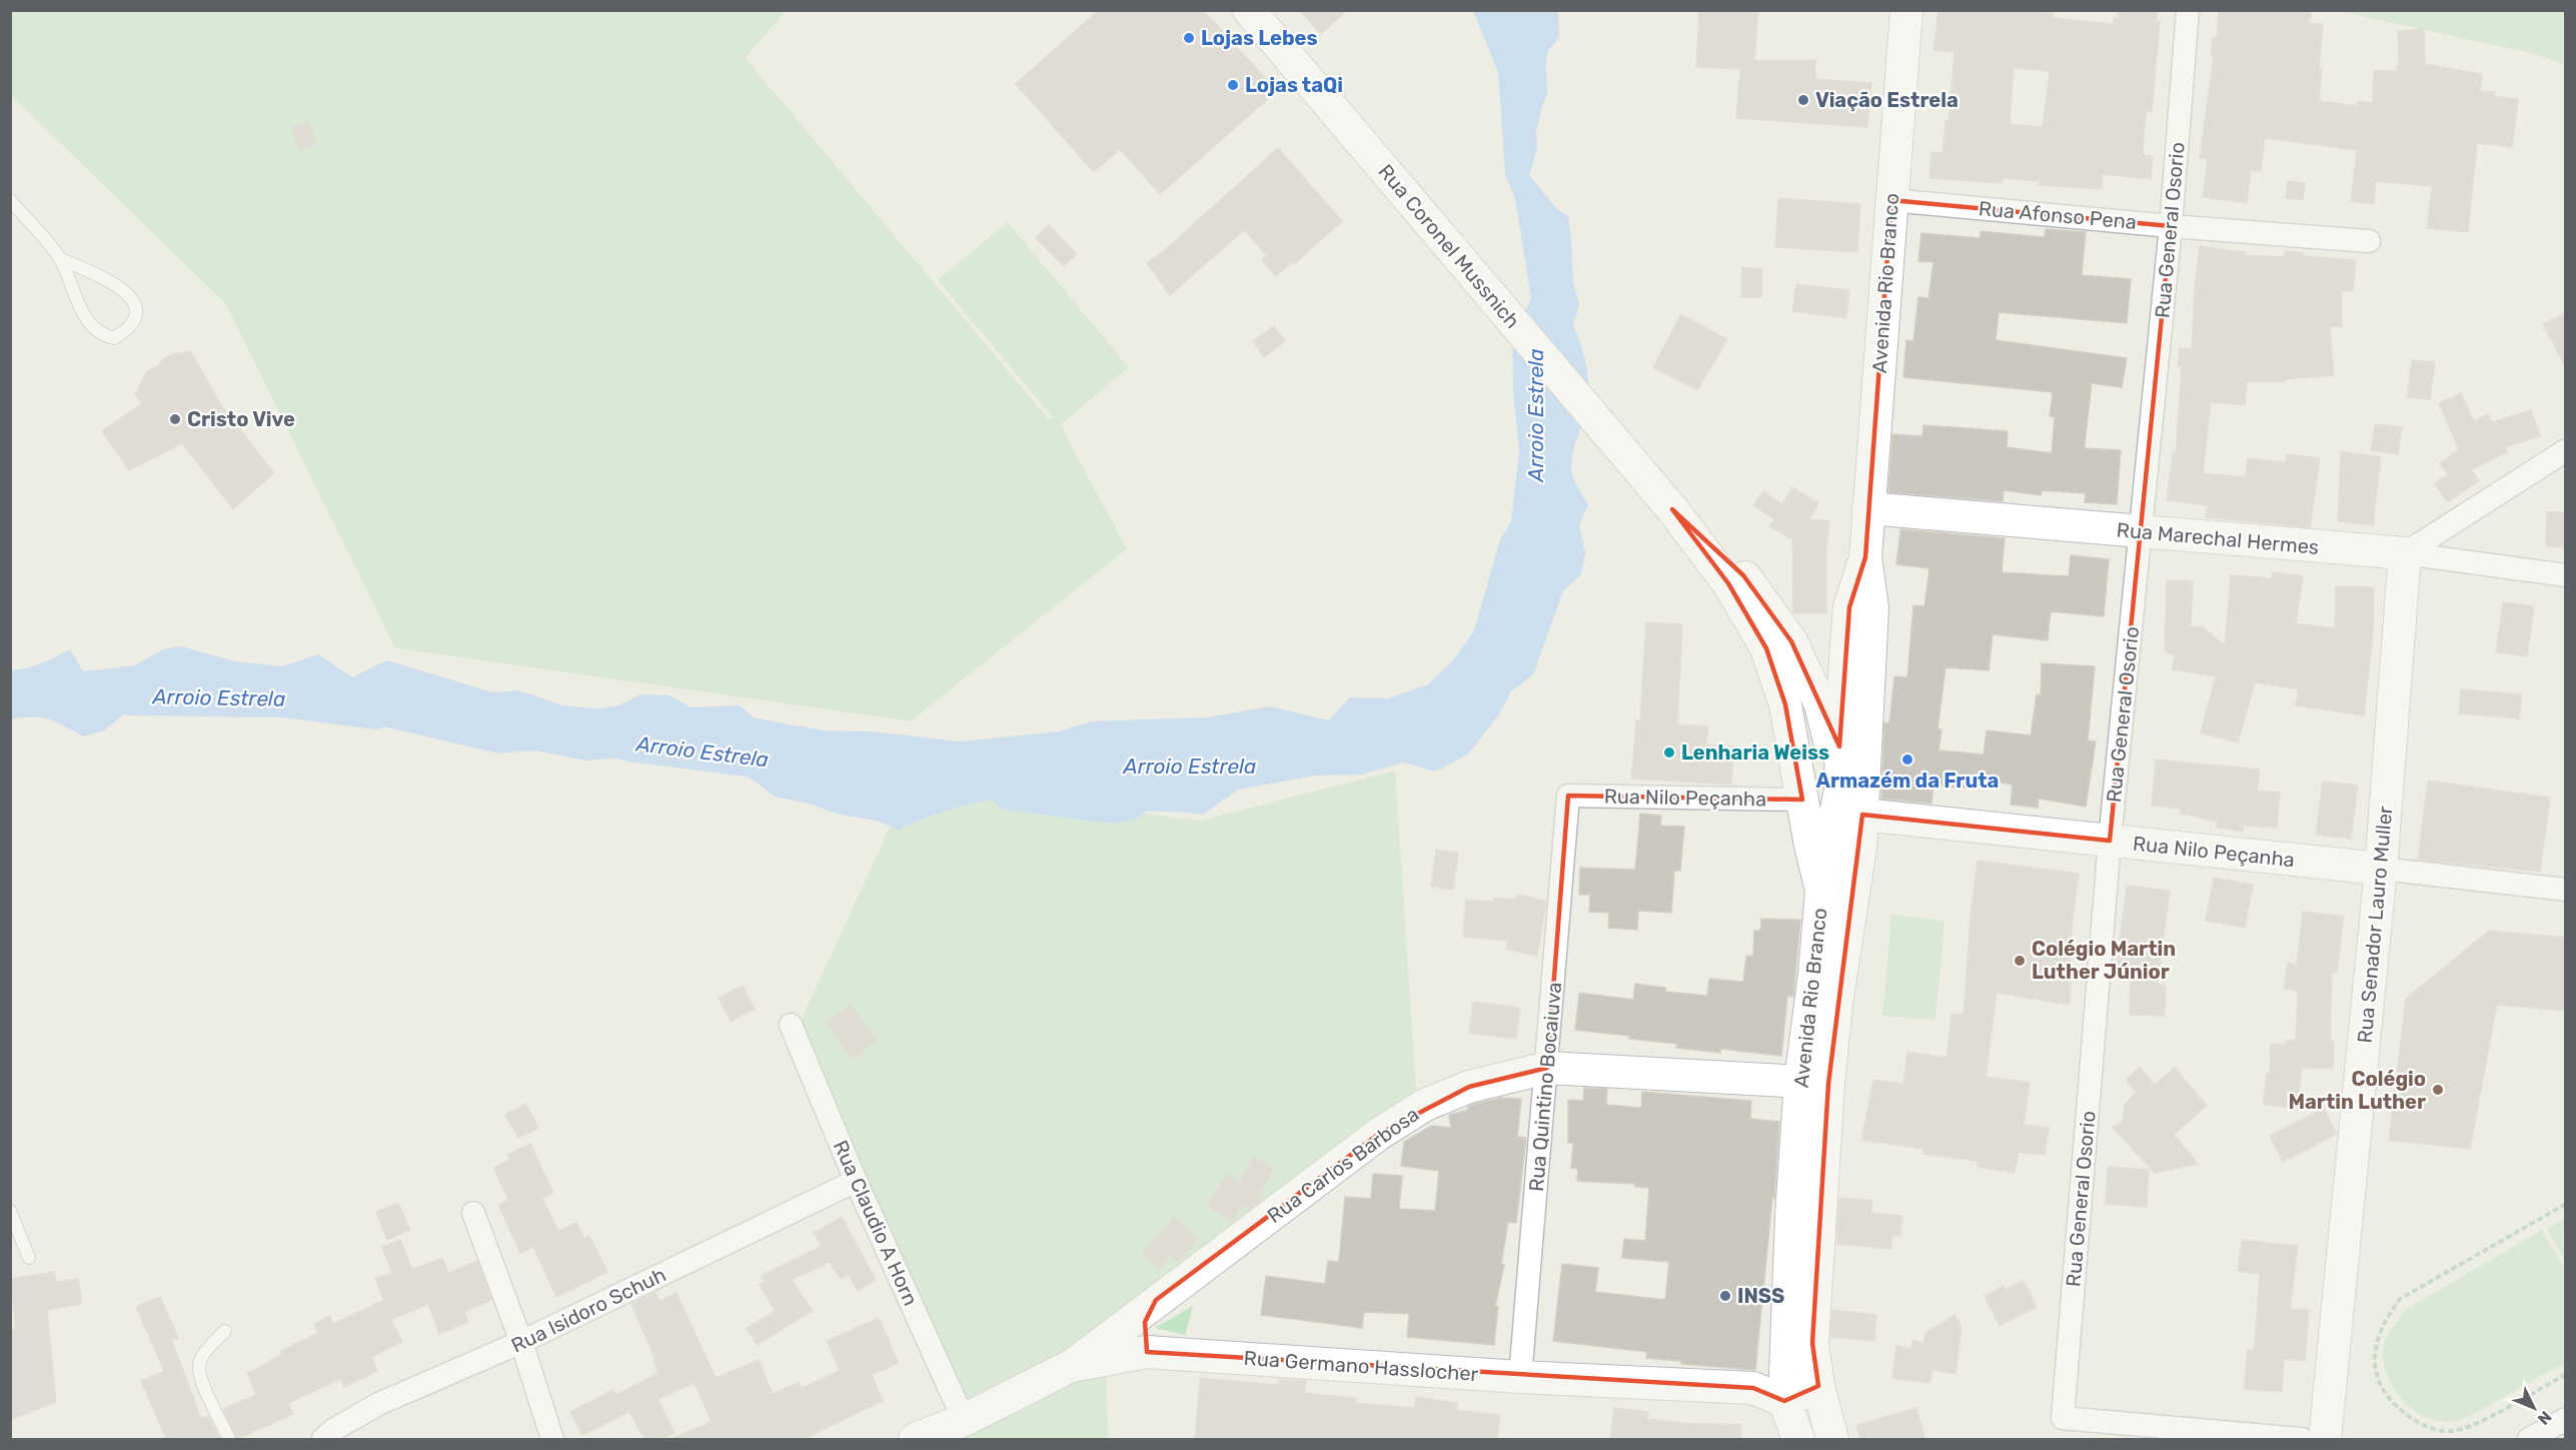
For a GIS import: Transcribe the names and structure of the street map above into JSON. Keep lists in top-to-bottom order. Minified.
{"streets":{"main road":["Rua Coronel Mussnich","Avenida Rio Branco","Rua Marechal Hermes","Rua Nilo Peçanha","Rua Senador Lauro Muller","Rua Carlos Barbosa","Rua Germano Hasslocher"],"street":["Rua Afonso Pena","Rua General Osorio","Rua Quintino Bocaiuva","Rua Claudio A Horn","Rua Isidoro Schuh"]},"crossings":[["Rua Afonso Pena","Rua General Osorio"],["Rua Afonso Pena","Avenida Rio Branco"],["Rua General Osorio","Rua Marechal Hermes"],["Rua General Osorio","Rua Nilo Peçanha"],["Rua Coronel Mussnich","Avenida Rio Branco"],["Rua Coronel Mussnich","Rua Nilo Peçanha"],["Avenida Rio Branco","Rua Marechal Hermes"],["Avenida Rio Branco","Rua Nilo Peçanha"],["Avenida Rio Branco","Rua Carlos Barbosa"],["Avenida Rio Branco","Rua Germano Hasslocher"],["Rua Marechal Hermes","Rua Senador Lauro Muller"],["Rua Nilo Peçanha","Rua Senador Lauro Muller"],["Rua Nilo Peçanha","Rua Quintino Bocaiuva"],["Rua Quintino Bocaiuva","Rua Carlos Barbosa"],["Rua Quintino Bocaiuva","Rua Germano Hasslocher"],["Rua Carlos Barbosa","Rua Germano Hasslocher"],["Rua Claudio A Horn","Rua Isidoro Schuh"],["Rua Claudio A Horn","Rua Germano Hasslocher"]],"water":["Arroio Estrela"],"places":["Lojas Lebes","Lojas taQi","Viação Estrela","Cristo Vive","Lenharia Weiss","Armazém da Fruta","Colégio Martin Luther Júnior","Colégio Martin Luther","INSS"],"north":"bottom right"}
